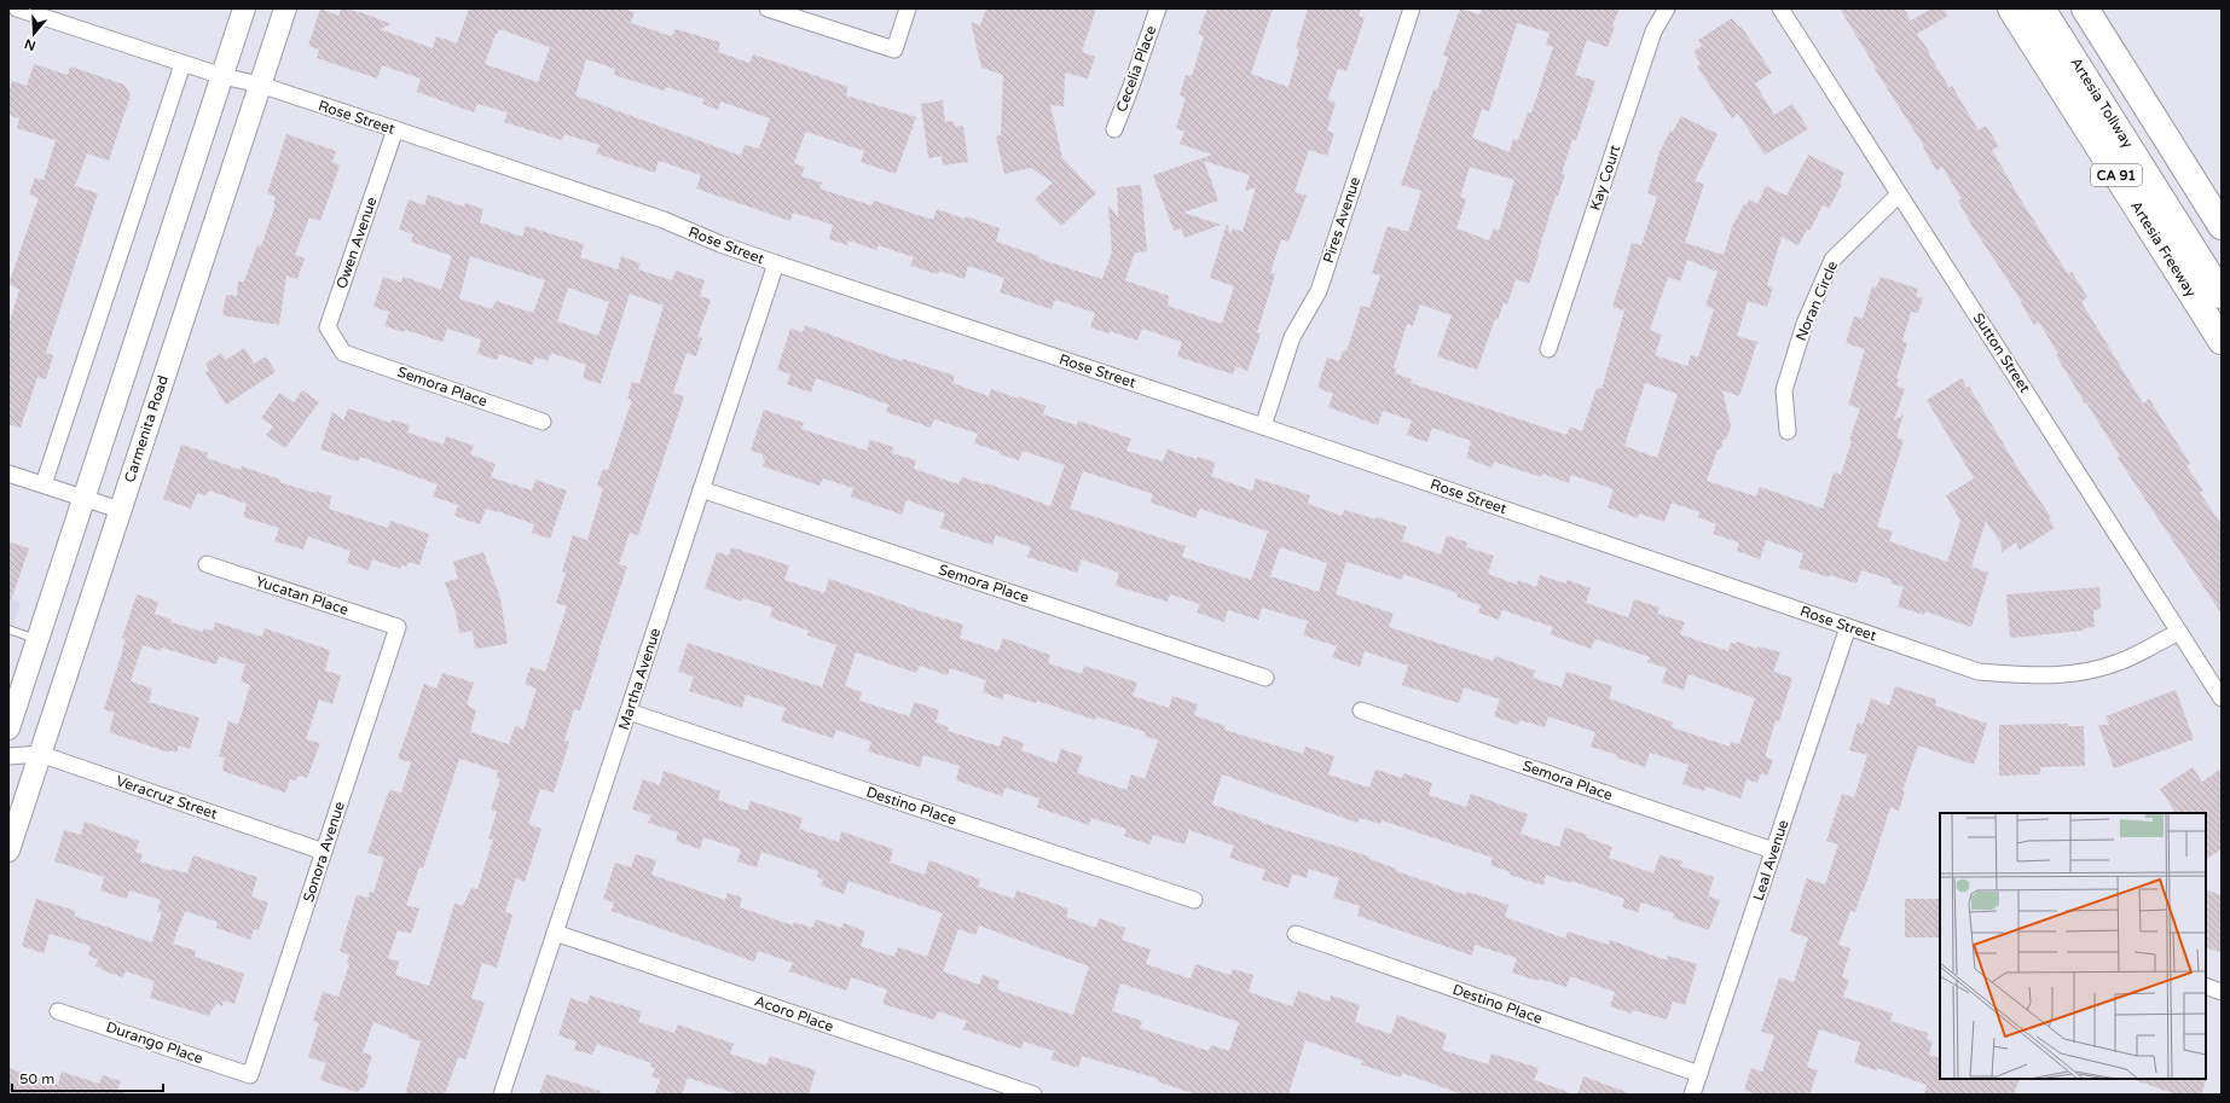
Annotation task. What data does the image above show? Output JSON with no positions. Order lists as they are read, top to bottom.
{
  "streets": {
    "highway": ["Artesia Tollway", "CA 91", "Artesia Freeway"],
    "main road": ["Carmenita Road"],
    "street": [
      "Cecelia Place",
      "Rose Street",
      "Kay Court",
      "Pires Avenue",
      "Owen Avenue",
      "Noran Circle",
      "Sutton Street",
      "Semora Place",
      "Yucatan Place",
      "Martha Avenue",
      "Veracruz Street",
      "Destino Place",
      "Sonora Avenue",
      "Leal Avenue",
      "Acoro Place",
      "Durango Place"
    ]
  },
  "crossings": [
    ["Rose Street", "Pires Avenue"],
    ["Rose Street", "Owen Avenue"],
    ["Rose Street", "Sutton Street"],
    ["Rose Street", "Carmenita Road"],
    ["Rose Street", "Martha Avenue"],
    ["Rose Street", "Leal Avenue"],
    ["Owen Avenue", "Semora Place"],
    ["Noran Circle", "Sutton Street"],
    ["Semora Place", "Martha Avenue"],
    ["Semora Place", "Leal Avenue"],
    ["Carmenita Road", "Veracruz Street"],
    ["Yucatan Place", "Sonora Avenue"],
    ["Martha Avenue", "Destino Place"],
    ["Martha Avenue", "Acoro Place"],
    ["Veracruz Street", "Sonora Avenue"],
    ["Destino Place", "Leal Avenue"],
    ["Sonora Avenue", "Durango Place"]
  ],
  "scale_bar": "50 m",
  "north": "bottom"
}
